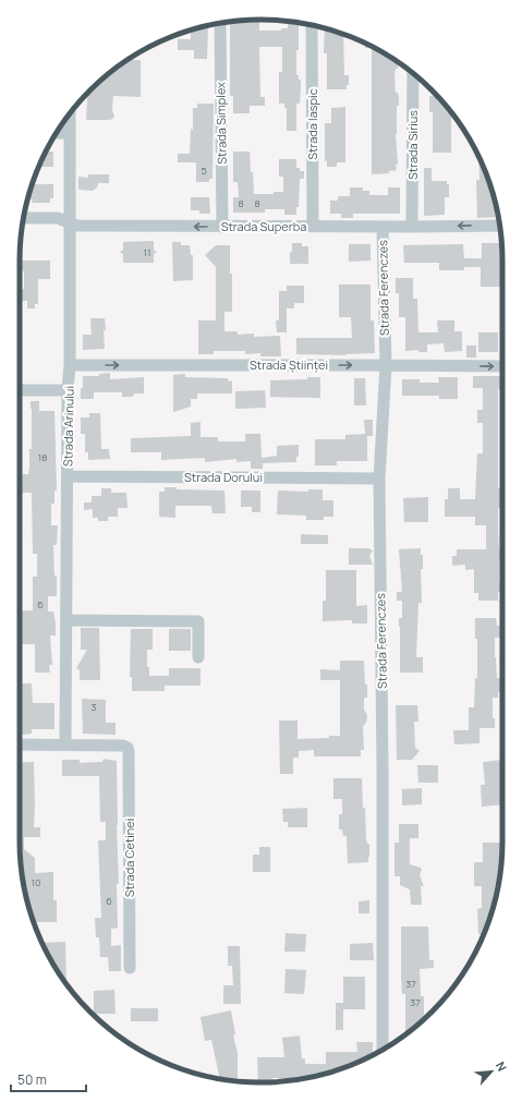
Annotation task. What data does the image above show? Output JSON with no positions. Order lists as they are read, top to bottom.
{
  "streets": {
    "street": [
      "Strada Simplex",
      "Strada Iaspic",
      "Strada Sirius",
      "Strada Superba",
      "Strada Ferenczes",
      "Strada Științei",
      "Strada Arinului",
      "Strada Dorului",
      "Strada Cetinei"
    ]
  },
  "crossings": [
    ["Strada Simplex", "Strada Superba"],
    ["Strada Iaspic", "Strada Superba"],
    ["Strada Sirius", "Strada Superba"],
    ["Strada Superba", "Strada Ferenczes"],
    ["Strada Superba", "Strada Arinului"],
    ["Strada Ferenczes", "Strada Științei"],
    ["Strada Ferenczes", "Strada Dorului"],
    ["Strada Științei", "Strada Arinului"],
    ["Strada Arinului", "Strada Dorului"],
    ["Strada Arinului", "Strada Cetinei"]
  ],
  "one_way": ["Strada Superba", "Strada Științei"],
  "house_numbers": [
    "5",
    "8",
    "8",
    "11",
    "18",
    "6",
    "3",
    "10",
    "6",
    "37",
    "37"
  ],
  "scale_bar": "50 m",
  "north": "top right"
}
